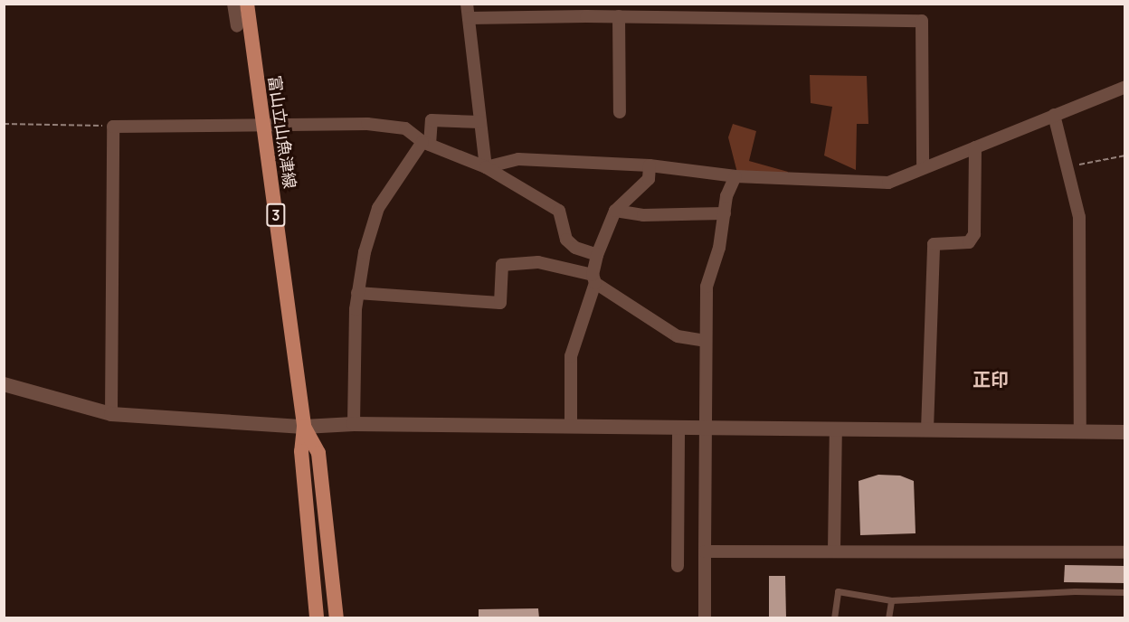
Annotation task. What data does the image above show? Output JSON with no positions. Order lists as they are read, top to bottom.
{
  "streets": {
    "main road": ["富山立山魚津線", "3"]
  },
  "districts": ["正印"]
}
